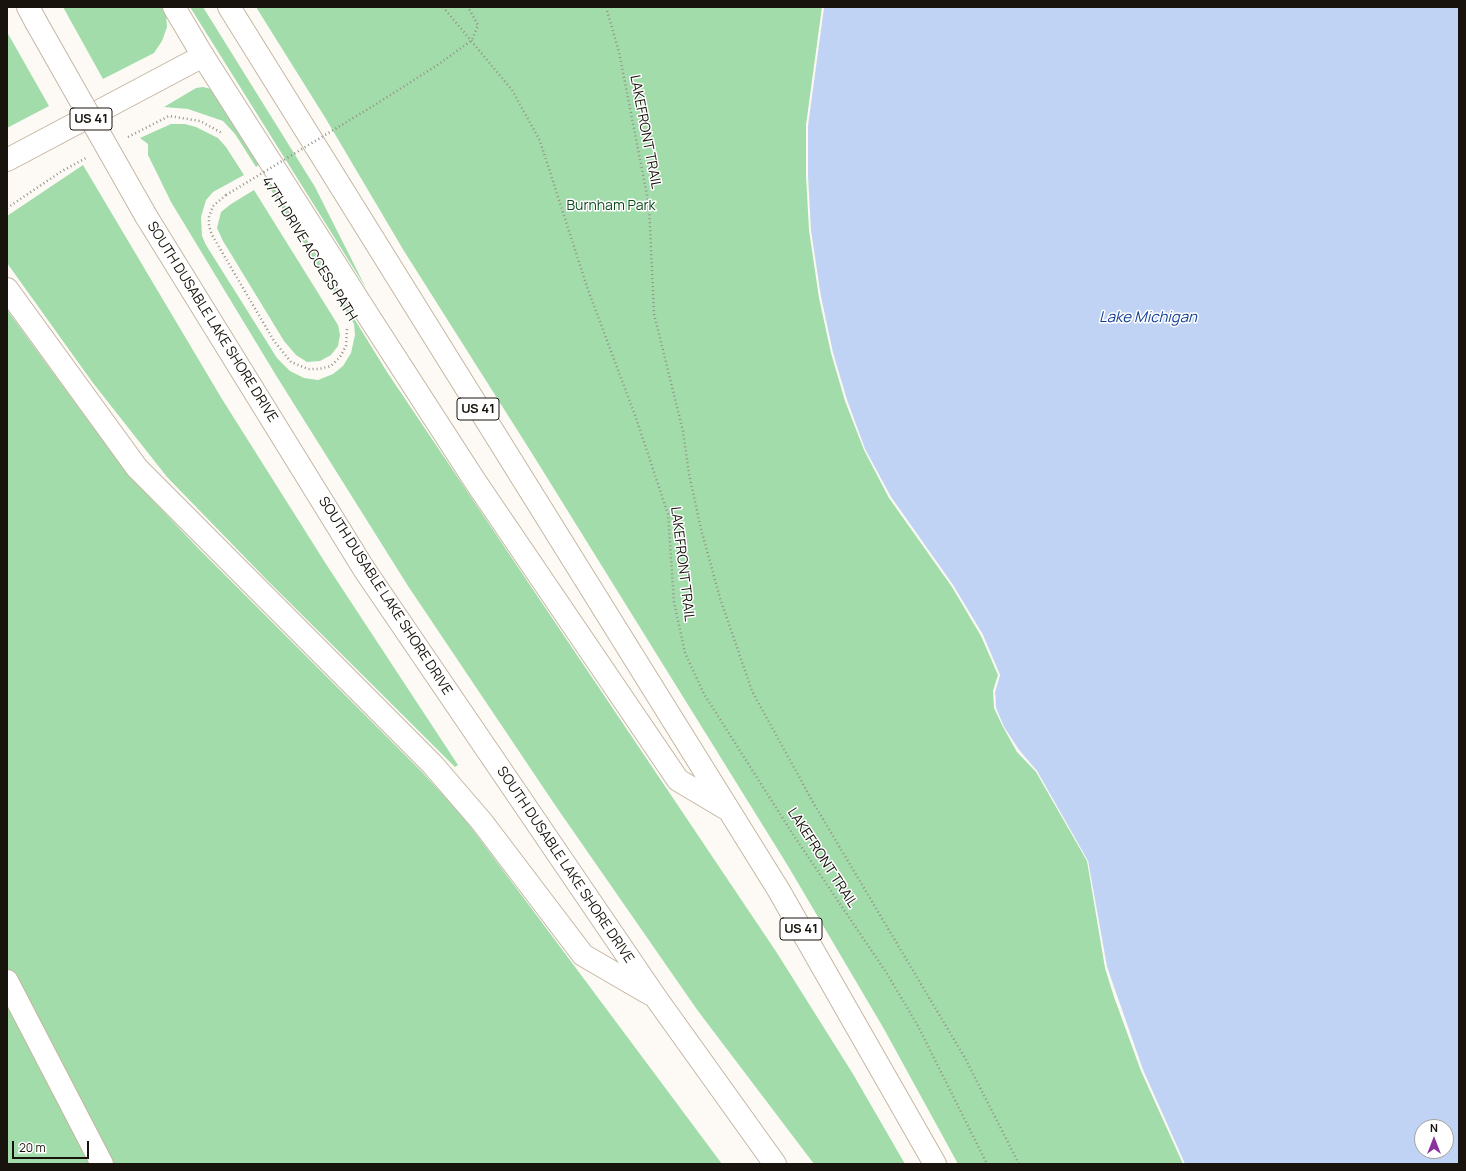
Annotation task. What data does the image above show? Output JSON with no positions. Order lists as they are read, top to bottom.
{
  "streets": {
    "main road": ["US 41", "SOUTH DUSABLE LAKE SHORE DRIVE"],
    "path": ["LAKEFRONT TRAIL", "47TH DRIVE ACCESS PATH"]
  },
  "crossings": [
    ["LAKEFRONT TRAIL", "47TH DRIVE ACCESS PATH"]
  ],
  "water": ["Lake Michigan"],
  "parks": ["Burnham Park"],
  "scale_bar": "20 m",
  "north": "top"
}
